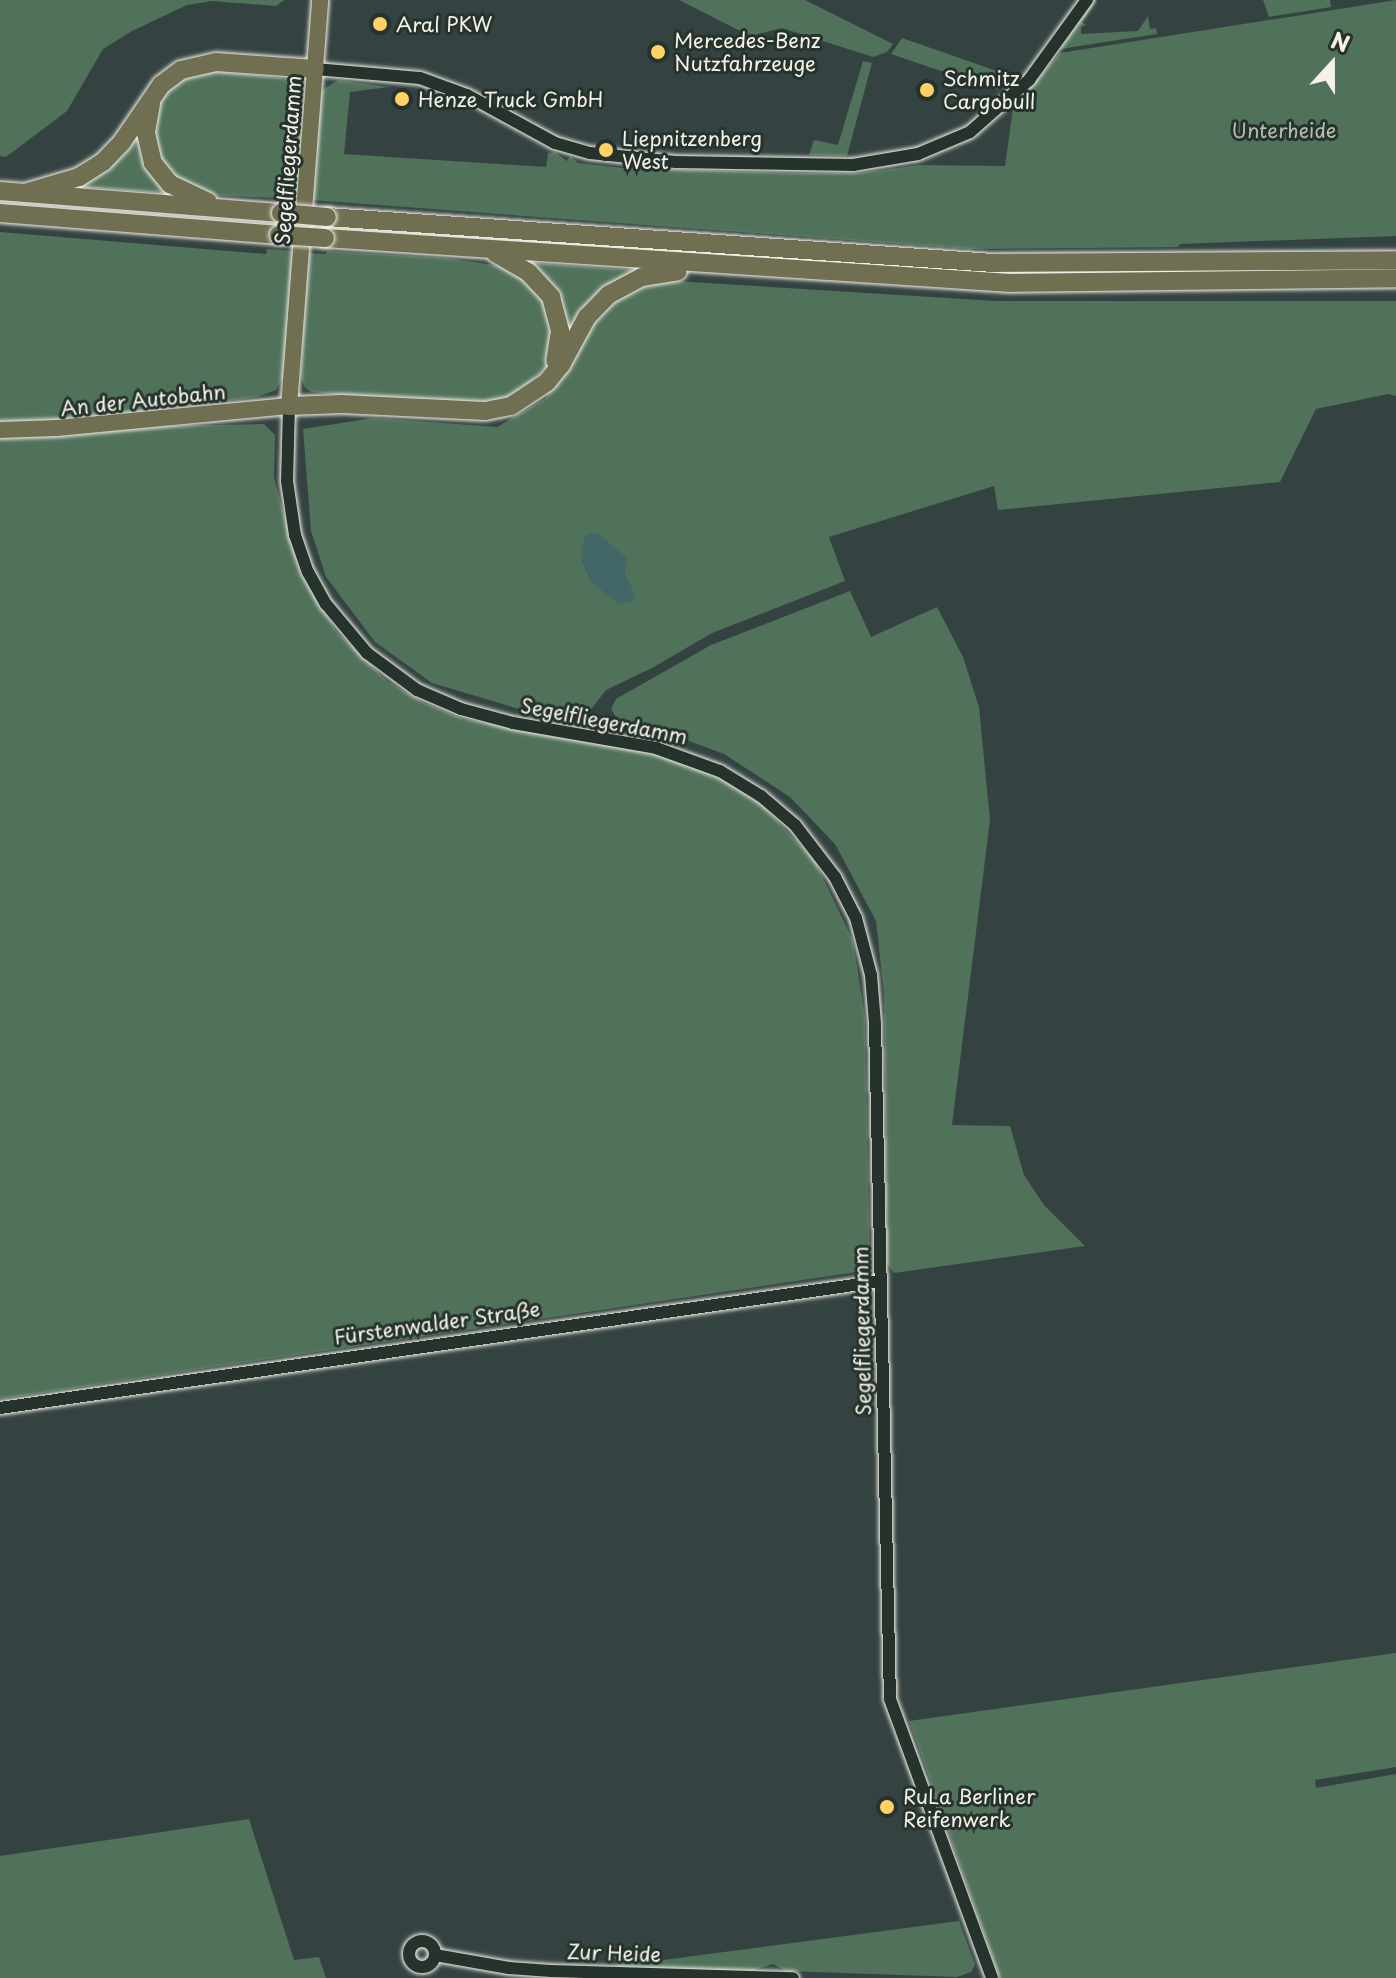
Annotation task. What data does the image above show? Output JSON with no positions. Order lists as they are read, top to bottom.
{
  "streets": {
    "main road": ["Segelfliegerdamm", "An der Autobahn"],
    "street": ["Fürstenwalder Straße", "Zur Heide"]
  },
  "crossings": [
    ["Segelfliegerdamm", "An der Autobahn"],
    ["Segelfliegerdamm", "Fürstenwalder Straße"]
  ],
  "parks": ["Unterheide"],
  "places": [
    "Aral PKW",
    "Mercedes-Benz Nutzfahrzeuge",
    "Schmitz Cargobull",
    "Henze Truck GmbH",
    "Liepnitzenberg West",
    "RuLa Berliner Reifenwerk"
  ],
  "north": "top"
}
